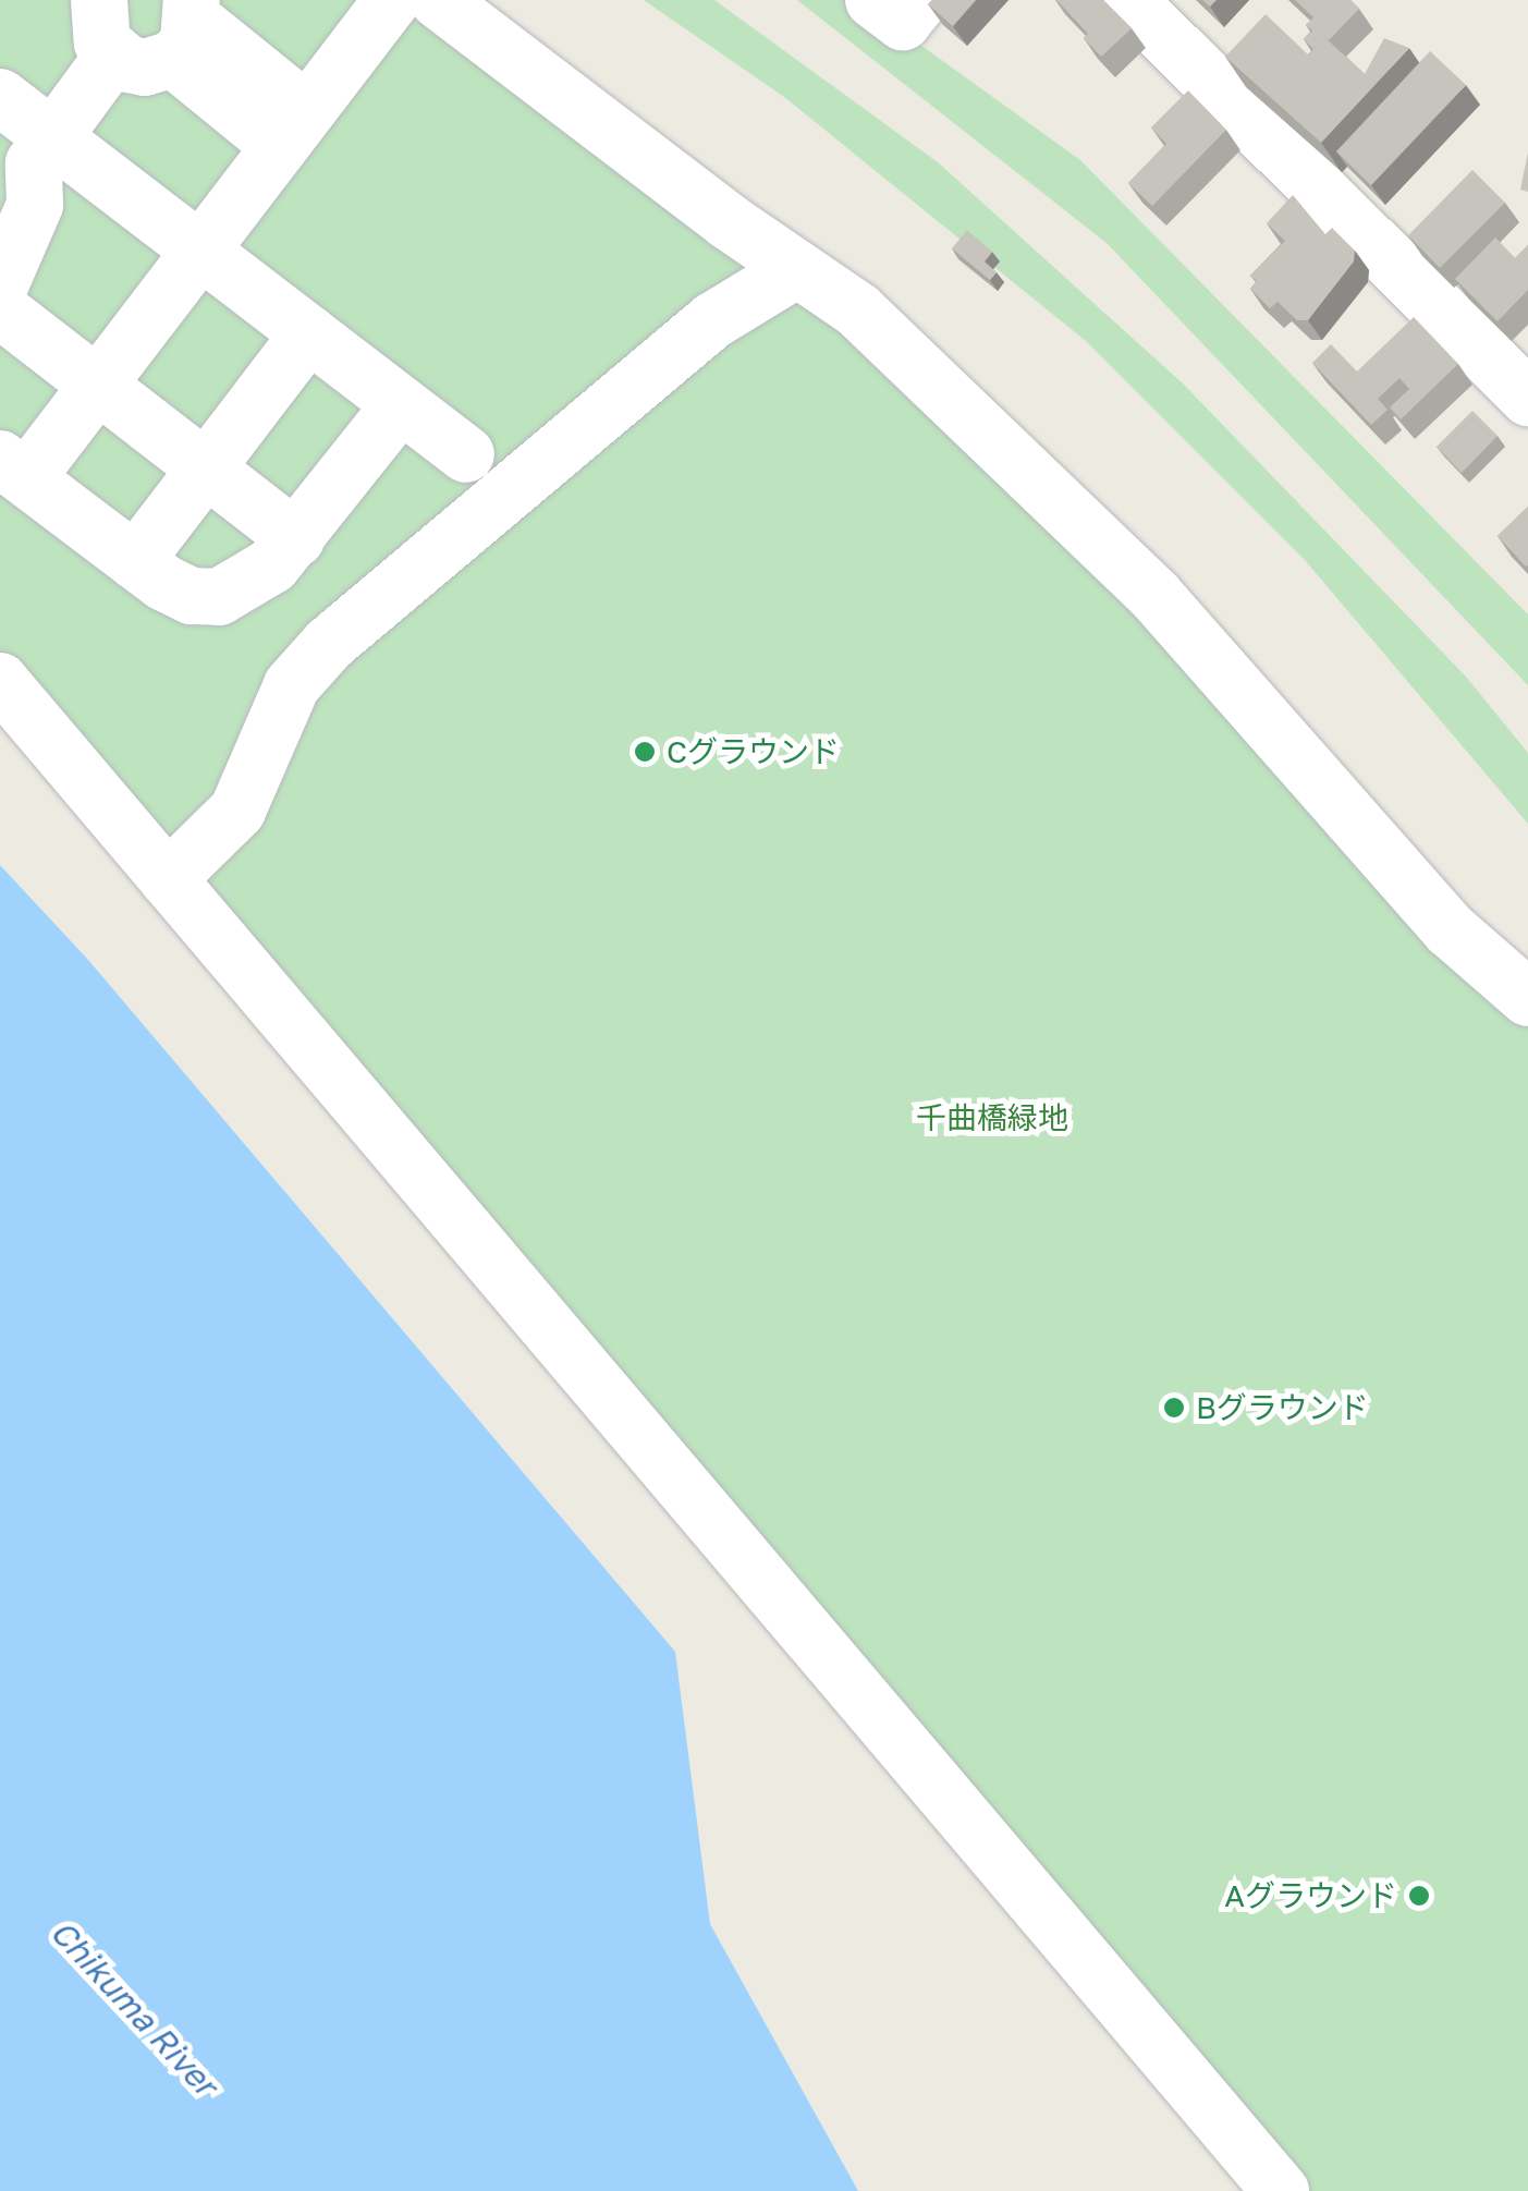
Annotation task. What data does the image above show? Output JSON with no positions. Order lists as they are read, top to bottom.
{
  "water": ["Chikuma River"],
  "parks": ["千曲橋緑地"],
  "places": ["Cグラウンド", "Bグラウンド", "Aグラウンド"]
}
